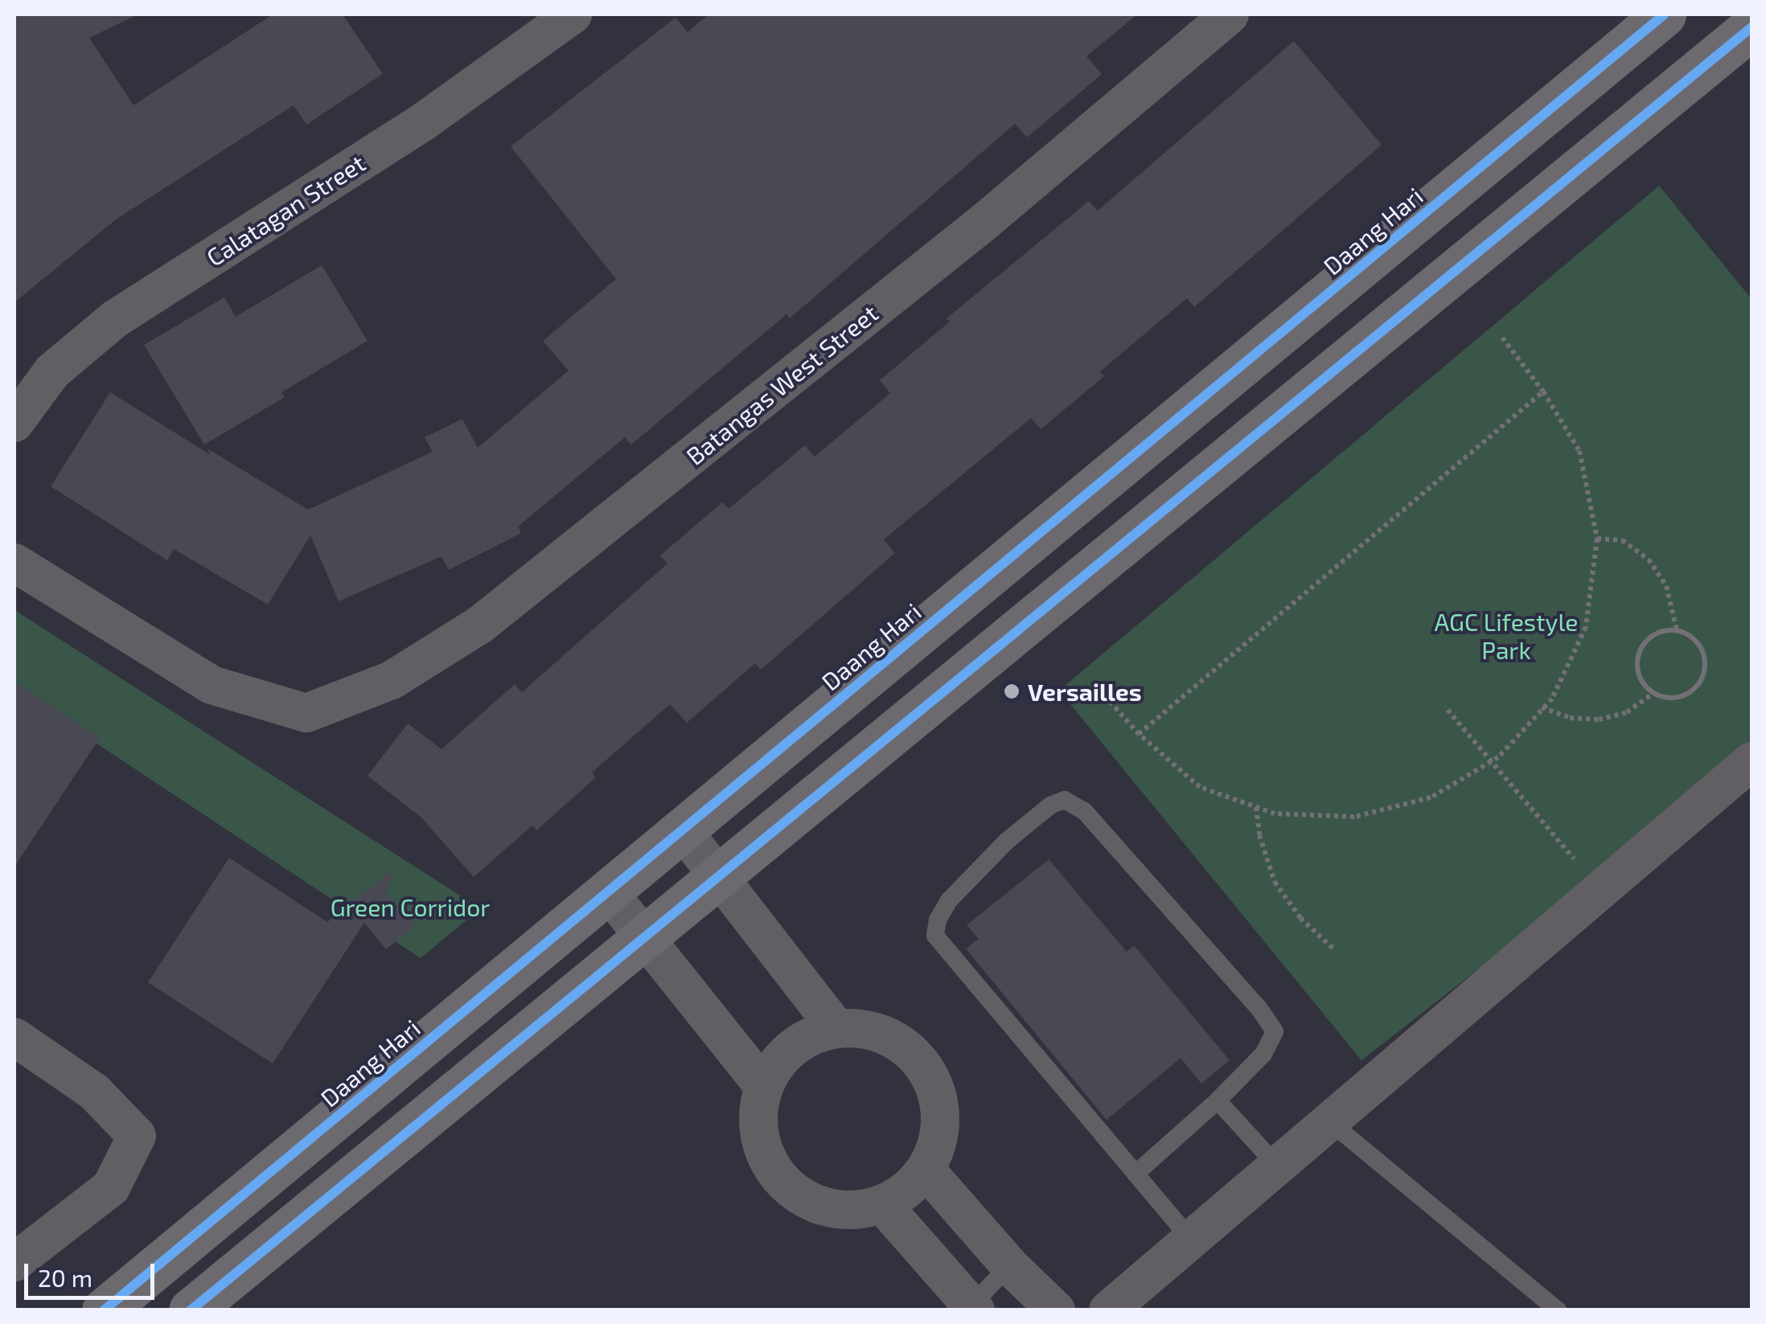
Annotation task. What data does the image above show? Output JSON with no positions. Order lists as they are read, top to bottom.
{
  "streets": {
    "main road": ["Daang Hari"],
    "street": ["Calatagan Street", "Batangas West Street"]
  },
  "parks": ["AGC Lifestyle Park", "Green Corridor"],
  "places": ["Versailles"],
  "scale_bar": "20 m"
}
